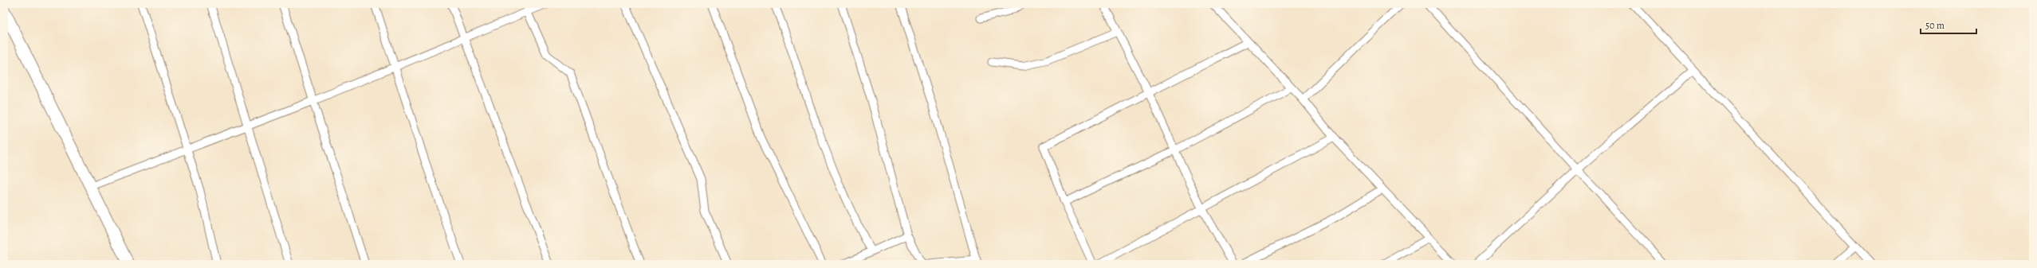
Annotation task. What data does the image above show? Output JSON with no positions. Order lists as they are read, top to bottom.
{
  "scale_bar": "50 m"
}
